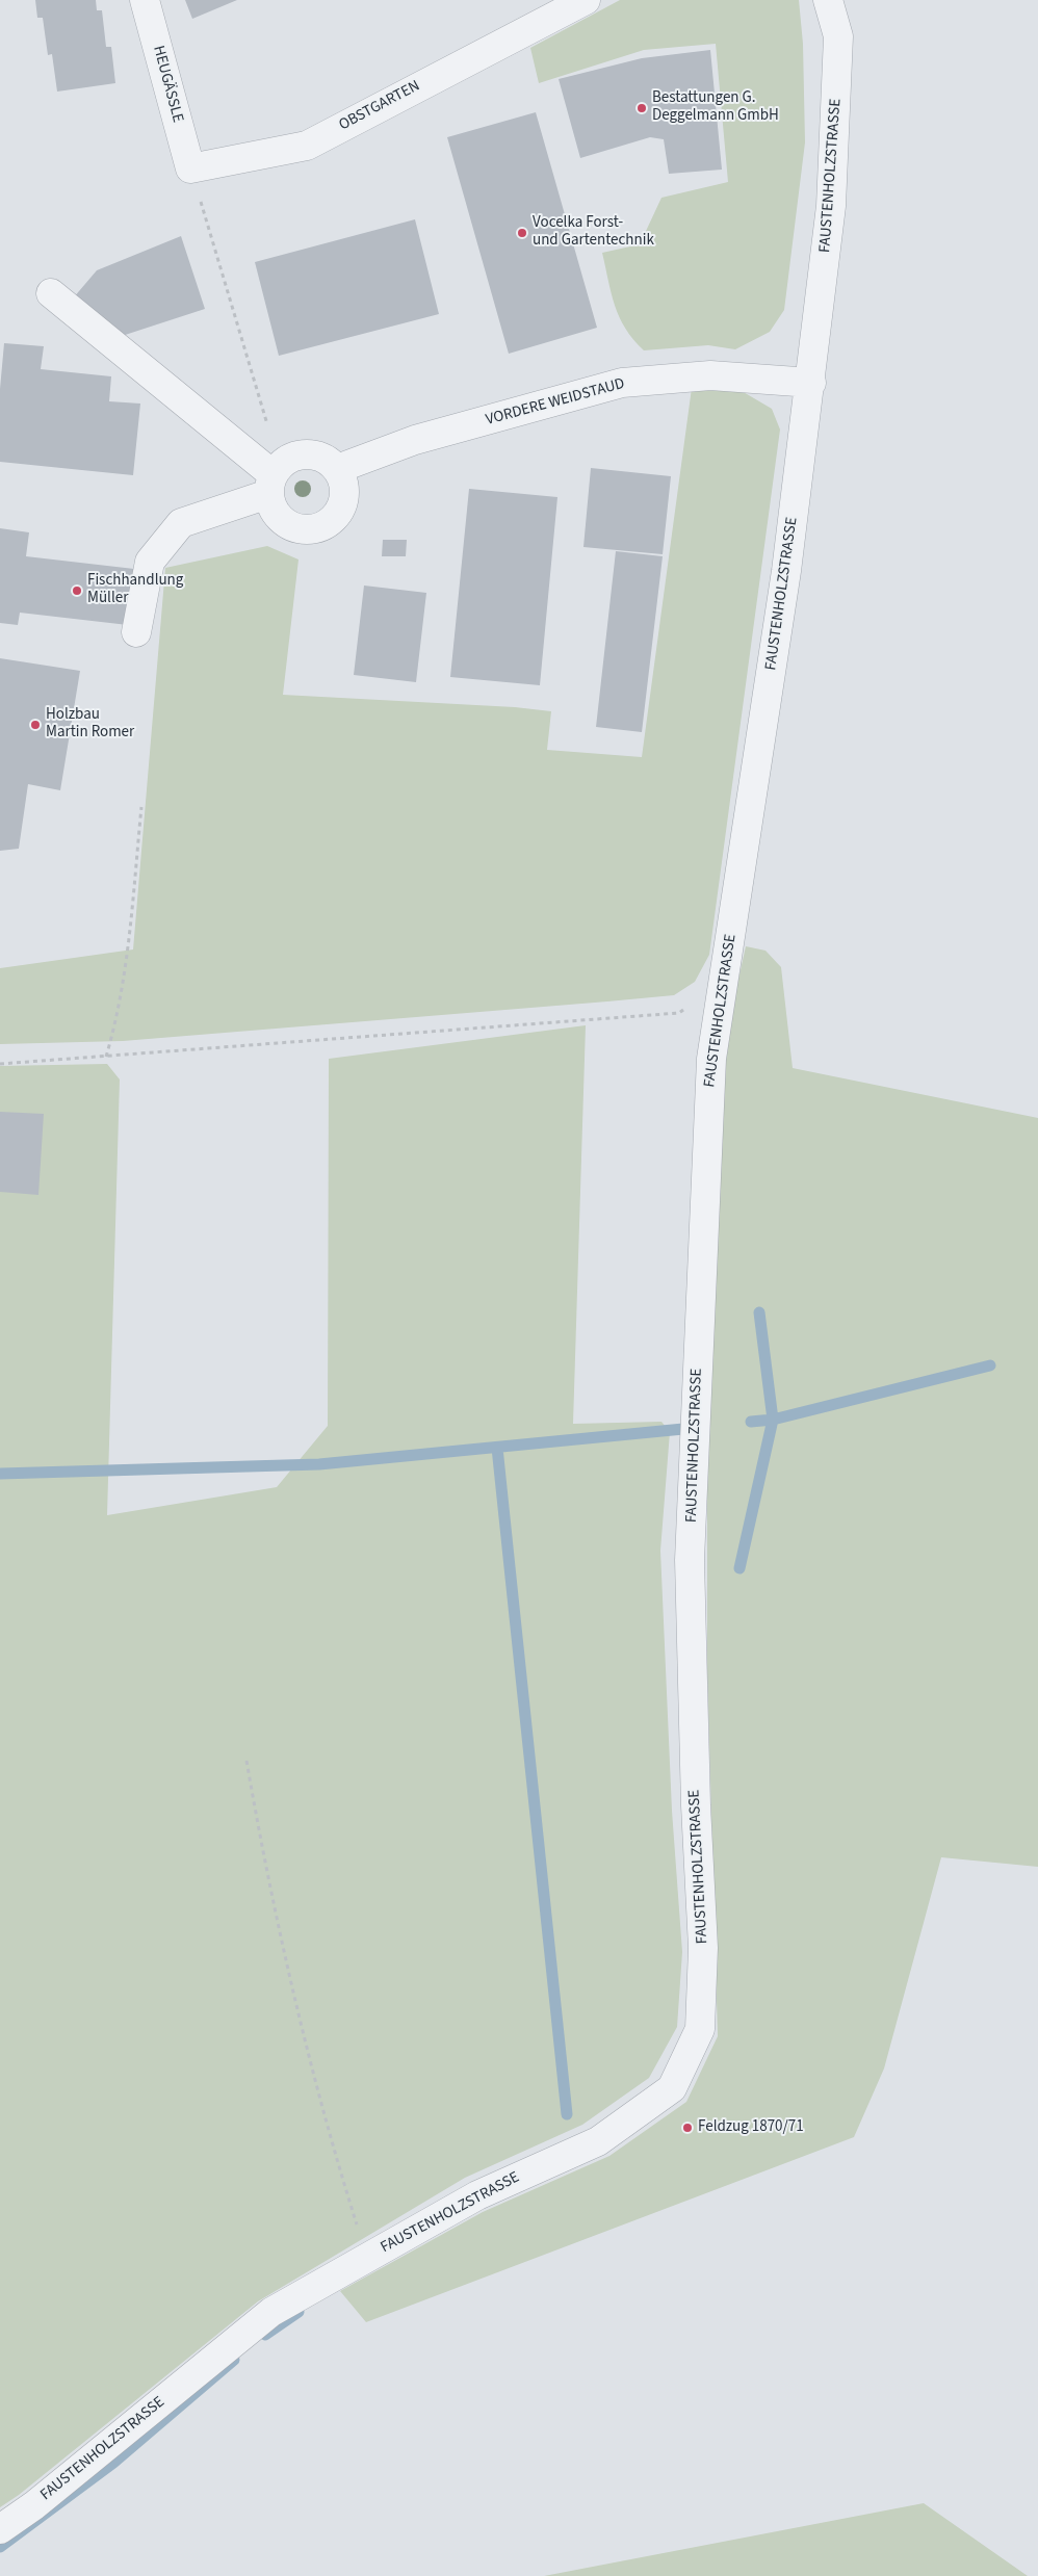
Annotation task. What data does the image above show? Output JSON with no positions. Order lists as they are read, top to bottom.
{
  "streets": {
    "street": [
      "HEUGÄSSLE",
      "OBSTGARTEN",
      "FAUSTENHOLZSTRASSE",
      "VORDERE WEIDSTAUD"
    ]
  },
  "crossings": [
    ["HEUGÄSSLE", "OBSTGARTEN"],
    ["FAUSTENHOLZSTRASSE", "VORDERE WEIDSTAUD"]
  ],
  "places": [
    "Bestattungen G. Deggelmann GmbH",
    "Vocelka Forst- und Gartentechnik",
    "Fischhandlung Müller",
    "Holzbau Martin Romer",
    "Feldzug 1870/71"
  ]
}
